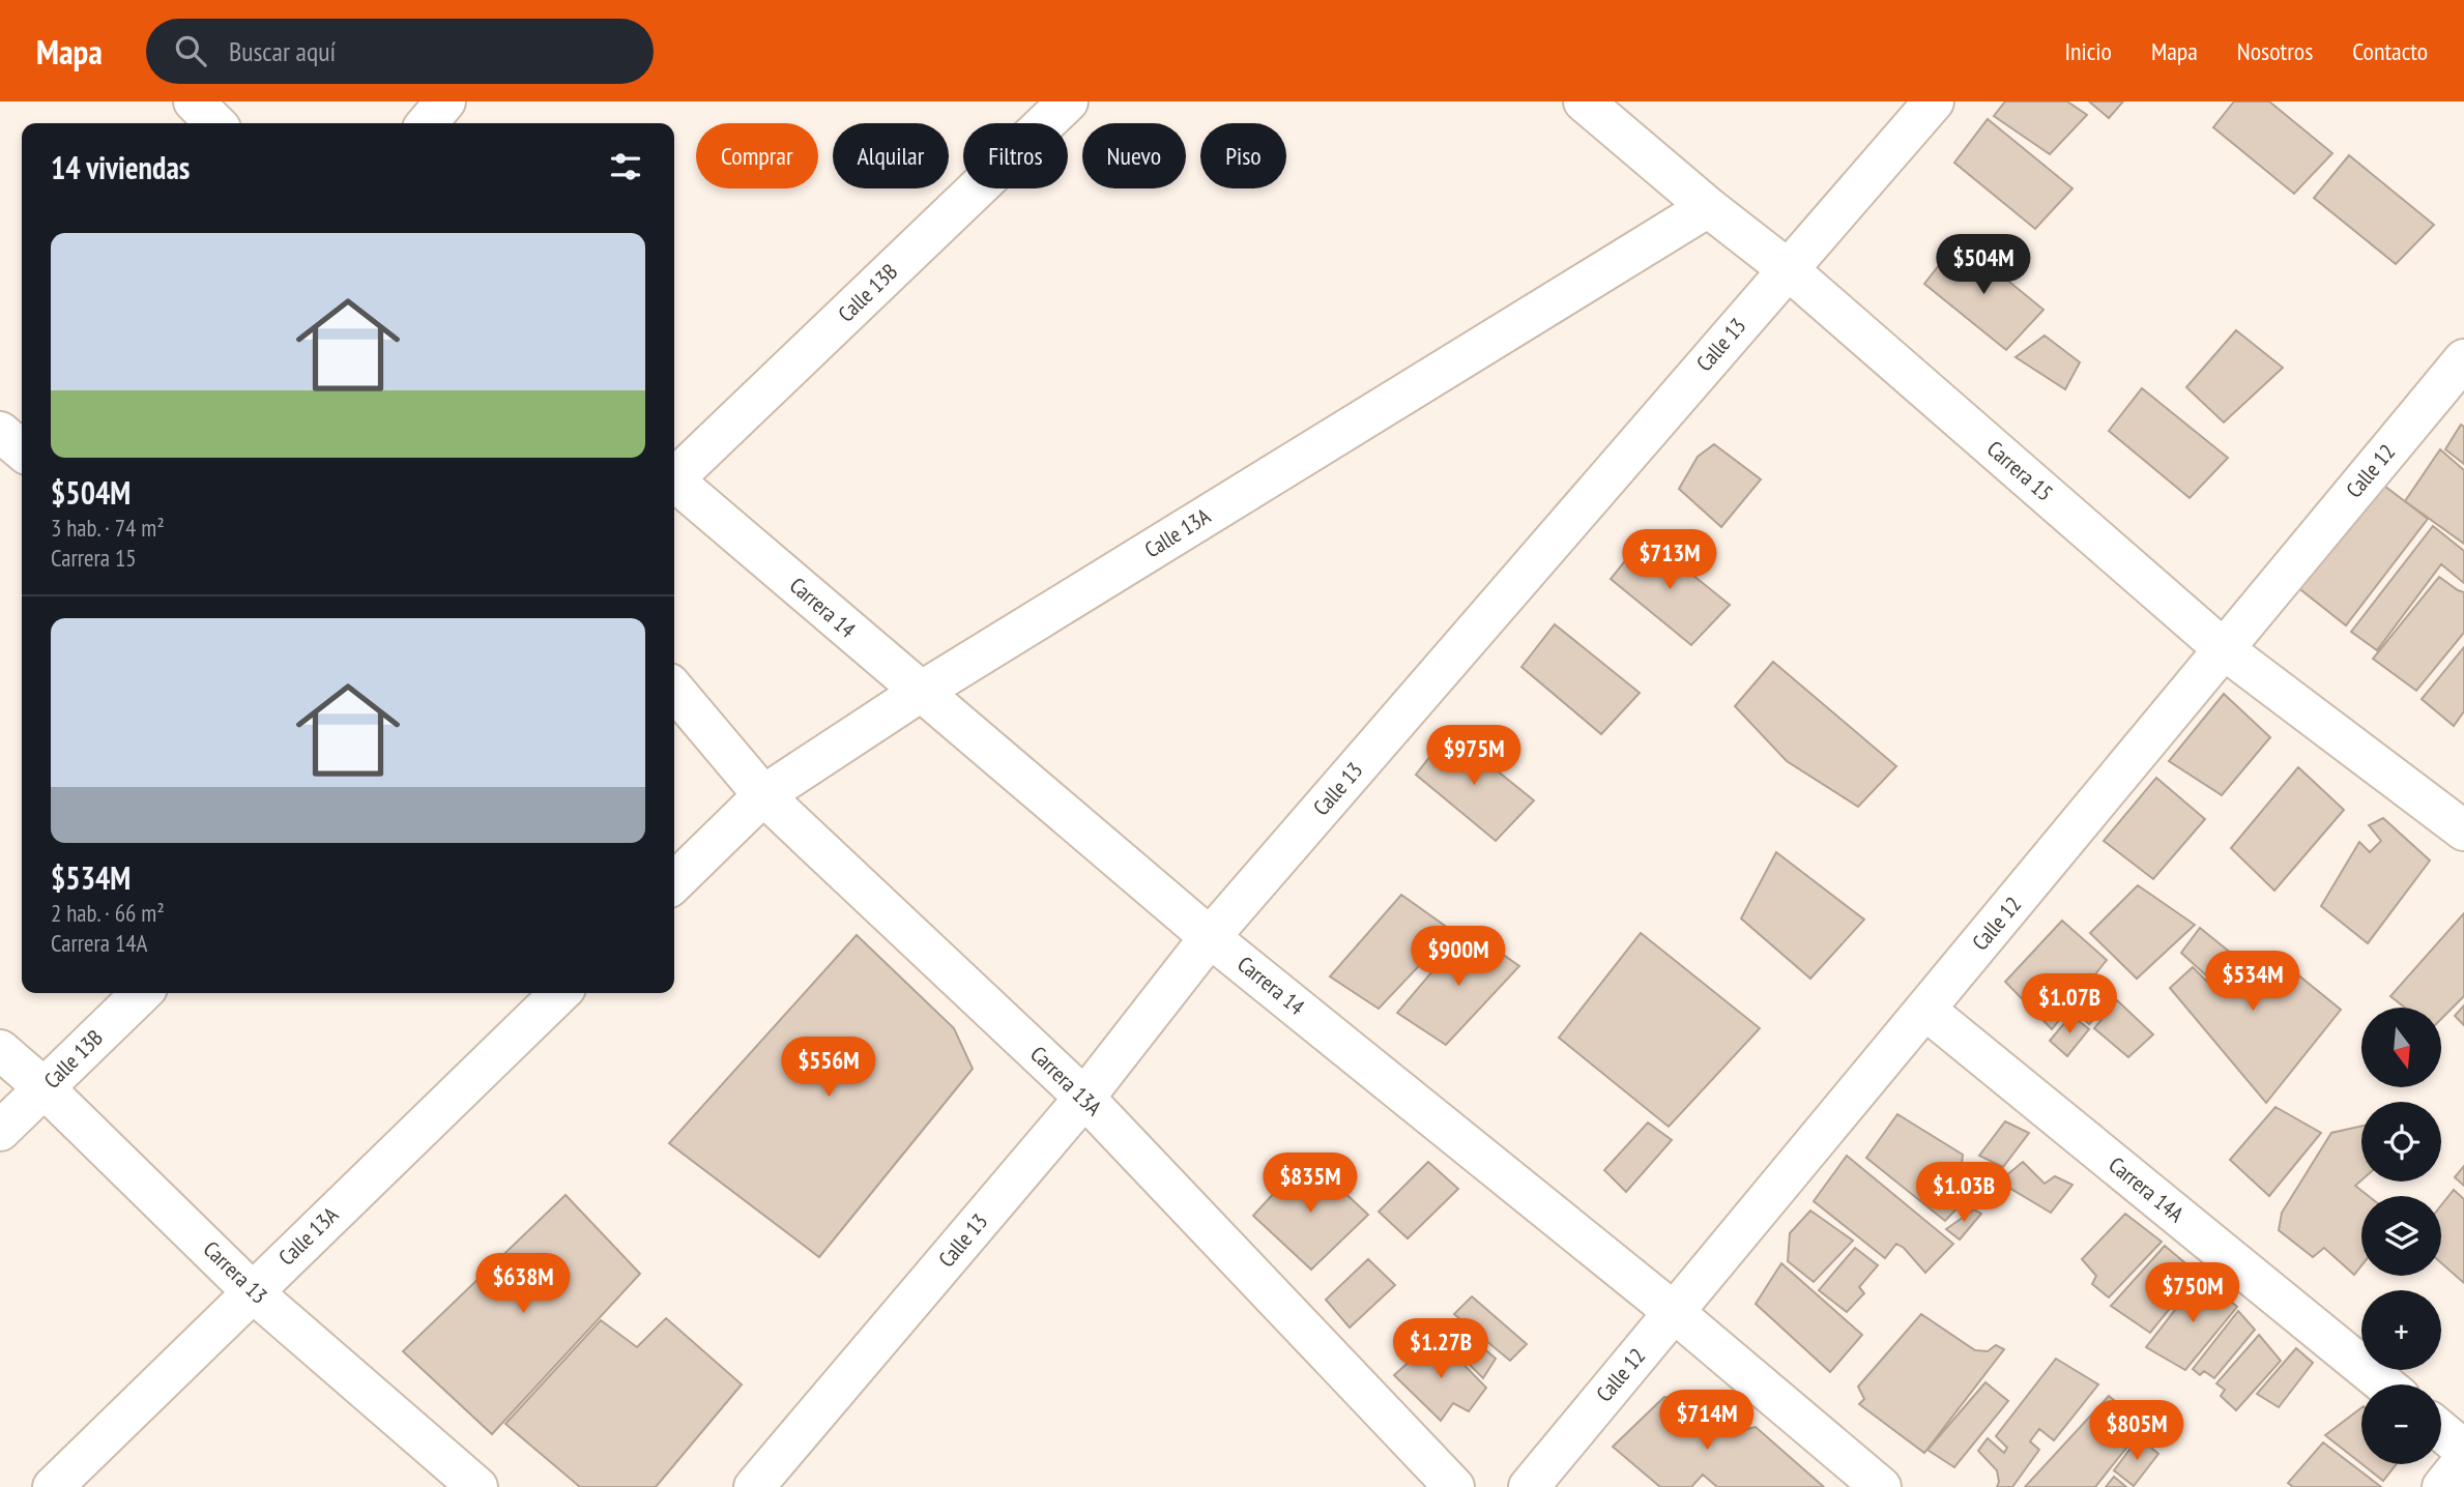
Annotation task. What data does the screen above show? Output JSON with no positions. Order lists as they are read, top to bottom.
{
  "streets": {
    "street": [
      "Calle 13B",
      "Calle 13",
      "Carrera 15",
      "Calle 12",
      "Calle 13A",
      "Carrera 14",
      "Carrera 13A",
      "Carrera 14A",
      "Carrera 13"
    ]
  },
  "crossings": [
    ["Calle 13B", "Carrera 13"],
    ["Calle 13", "Carrera 15"],
    ["Calle 13", "Carrera 14"],
    ["Calle 13", "Carrera 13A"],
    ["Carrera 15", "Calle 12"],
    ["Carrera 15", "Calle 13A"],
    ["Calle 12", "Carrera 14"],
    ["Calle 12", "Carrera 14A"],
    ["Calle 13A", "Carrera 14"],
    ["Calle 13A", "Carrera 13A"],
    ["Calle 13A", "Carrera 13"]
  ],
  "north": "bottom",
  "page": {
    "header": "Mapa",
    "search": "Buscar aquí",
    "nav": [
      "Inicio",
      "Mapa",
      "Nosotros",
      "Contacto"
    ],
    "chip": [
      "Comprar",
      "Alquilar",
      "Filtros",
      "Nuevo",
      "Piso"
    ],
    "heading": "14 viviendas",
    "list": [
      {
        "name": "$504M",
        "note": "3 hab. · 74 m² · Carrera 15"
      },
      {
        "name": "$534M",
        "note": "2 hab. · 66 m² · Carrera 14A"
      }
    ],
    "price": [
      "$504M",
      "$713M",
      "$975M",
      "$900M",
      "$534M",
      "$1.07B",
      "$556M",
      "$835M",
      "$1.03B",
      "$638M",
      "$750M",
      "$1.27B",
      "$714M",
      "$805M"
    ],
    "map_buttons": ["+", "−"]
  }
}
